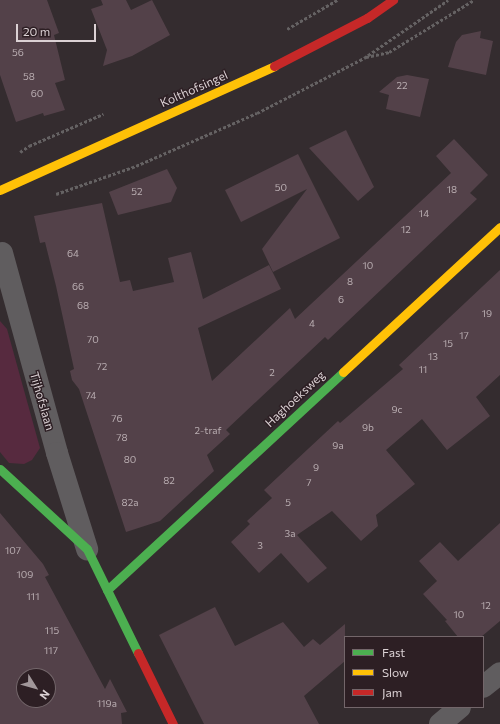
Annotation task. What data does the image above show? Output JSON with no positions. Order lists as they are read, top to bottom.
{
  "streets": {
    "street": ["Kolthofsingel", "Haghoeksweg", "Tijhofslaan"]
  },
  "crossings": [
    ["Haghoeksweg", "Tijhofslaan"]
  ],
  "house_numbers": [
    "56",
    "58",
    "22",
    "60",
    "50",
    "18",
    "52",
    "14",
    "12",
    "64",
    "10",
    "8",
    "66",
    "6",
    "68",
    "19",
    "4",
    "17",
    "70",
    "15",
    "13",
    "72",
    "11",
    "2",
    "74",
    "9c",
    "76",
    "9b",
    "2-traf",
    "78",
    "9a",
    "80",
    "9",
    "82",
    "7",
    "82a",
    "5",
    "3a",
    "3",
    "107",
    "109",
    "111",
    "12",
    "10",
    "115",
    "117",
    "119a"
  ],
  "legend": ["Fast", "Slow", "Jam"],
  "scale_bar": "20 m",
  "north": "bottom right"
}
